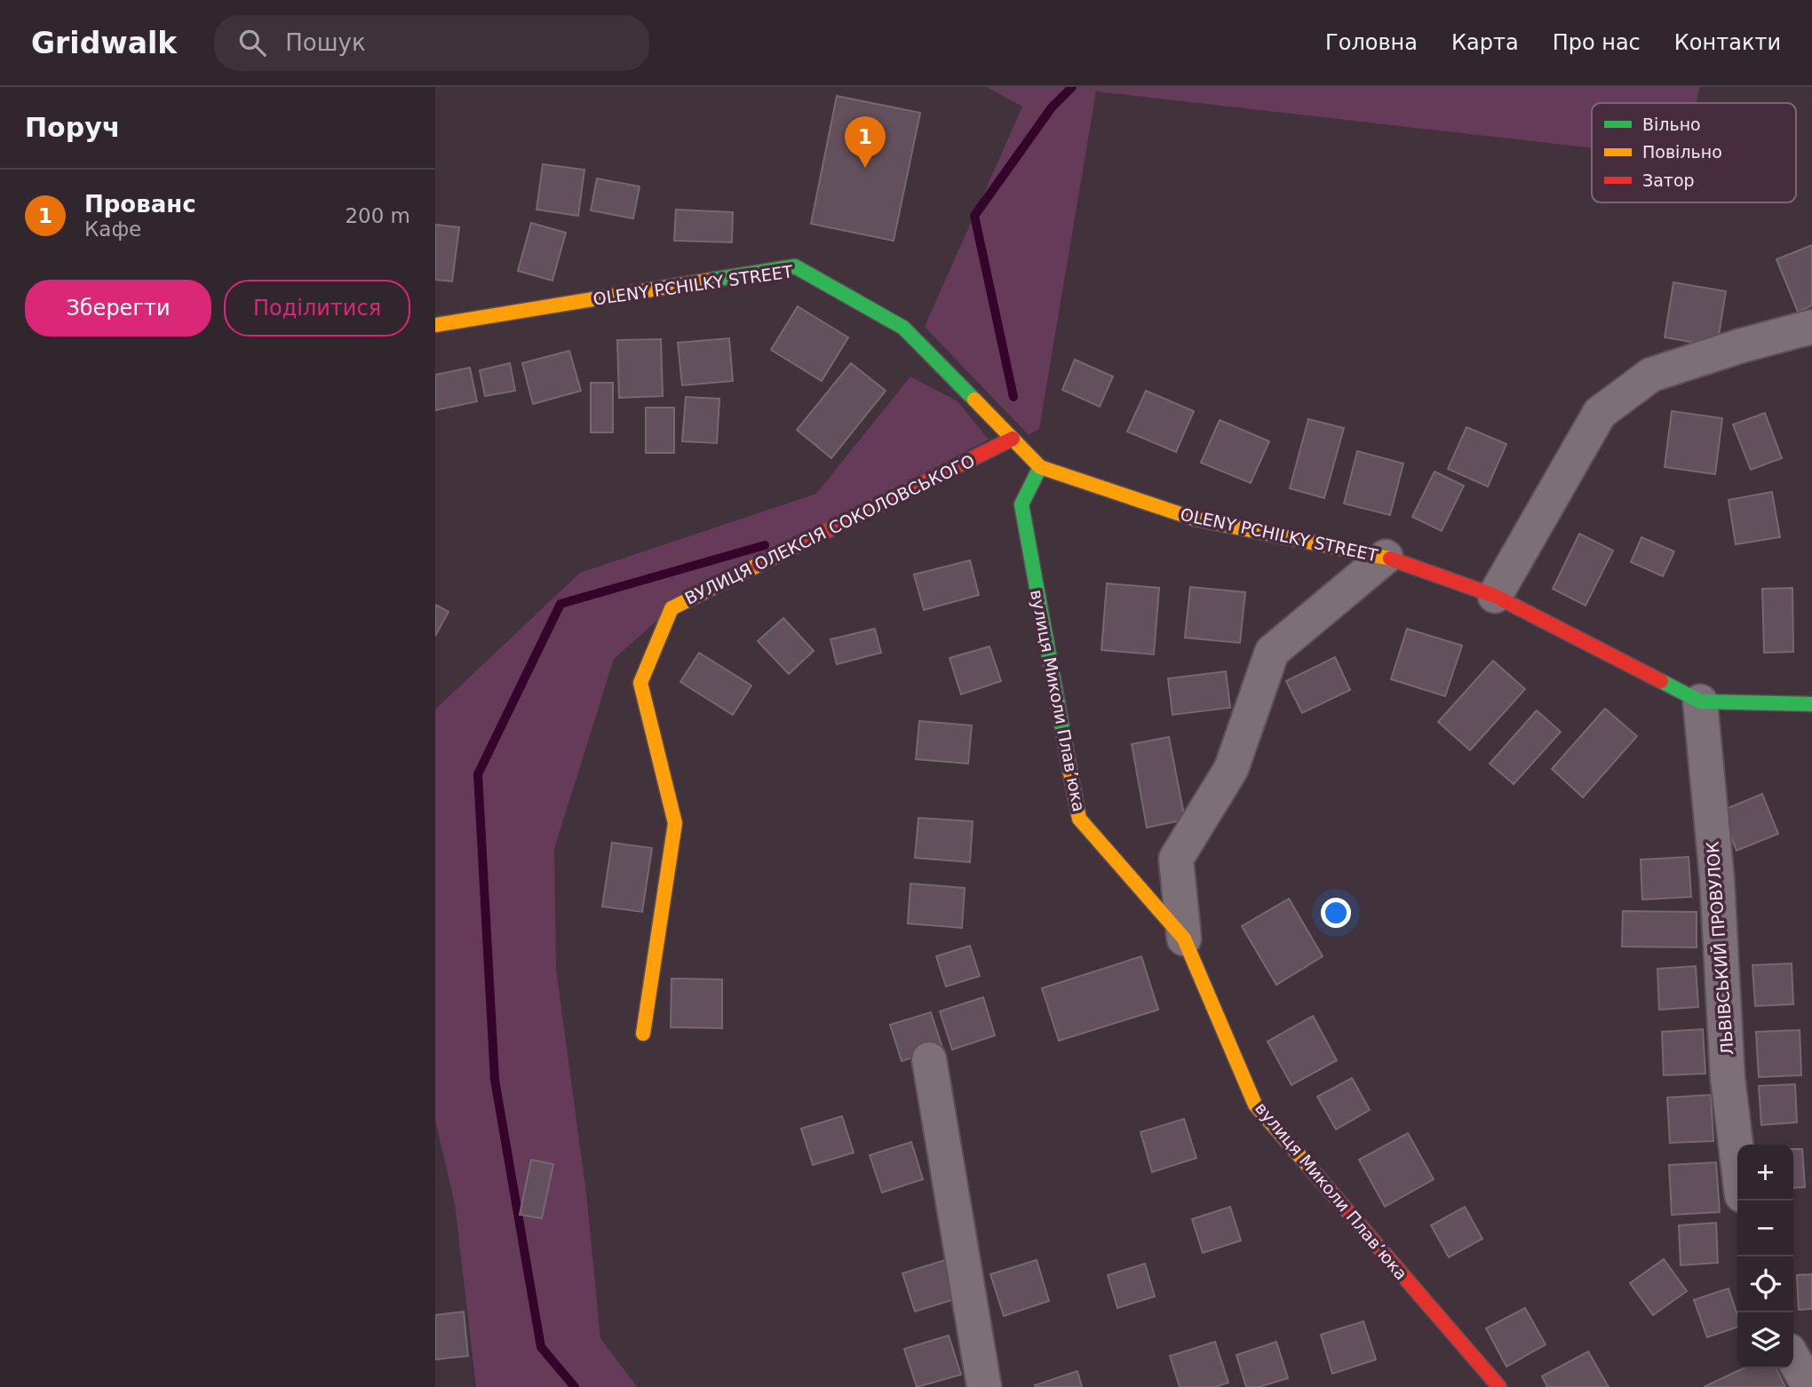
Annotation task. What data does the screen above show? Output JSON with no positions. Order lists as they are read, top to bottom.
{
  "streets": {
    "street": [
      "OLENY PCHILKY STREET",
      "ВУЛИЦЯ ОЛЕКСІЯ СОКОЛОВСЬКОГО",
      "вулиця Миколи Плавʼюка",
      "ЛЬВІВСЬКИЙ ПРОВУЛОК"
    ]
  },
  "crossings": [
    ["OLENY PCHILKY STREET", "ВУЛИЦЯ ОЛЕКСІЯ СОКОЛОВСЬКОГО"],
    ["OLENY PCHILKY STREET", "вулиця Миколи Плавʼюка"],
    ["OLENY PCHILKY STREET", "ЛЬВІВСЬКИЙ ПРОВУЛОК"]
  ],
  "legend": ["Вільно", "Повільно", "Затор"],
  "page": {
    "header": "Gridwalk",
    "search": "Пошук",
    "nav": [
      "Головна",
      "Карта",
      "Про нас",
      "Контакти"
    ],
    "heading": "Поруч",
    "pins": "1",
    "list": [
      {
        "mark": "1",
        "name": "Прованс",
        "note": "Кафе",
        "value": "200 m"
      }
    ],
    "buttons": ["Зберегти", "Поділитися"],
    "map_buttons": ["+", "−"]
  }
}
